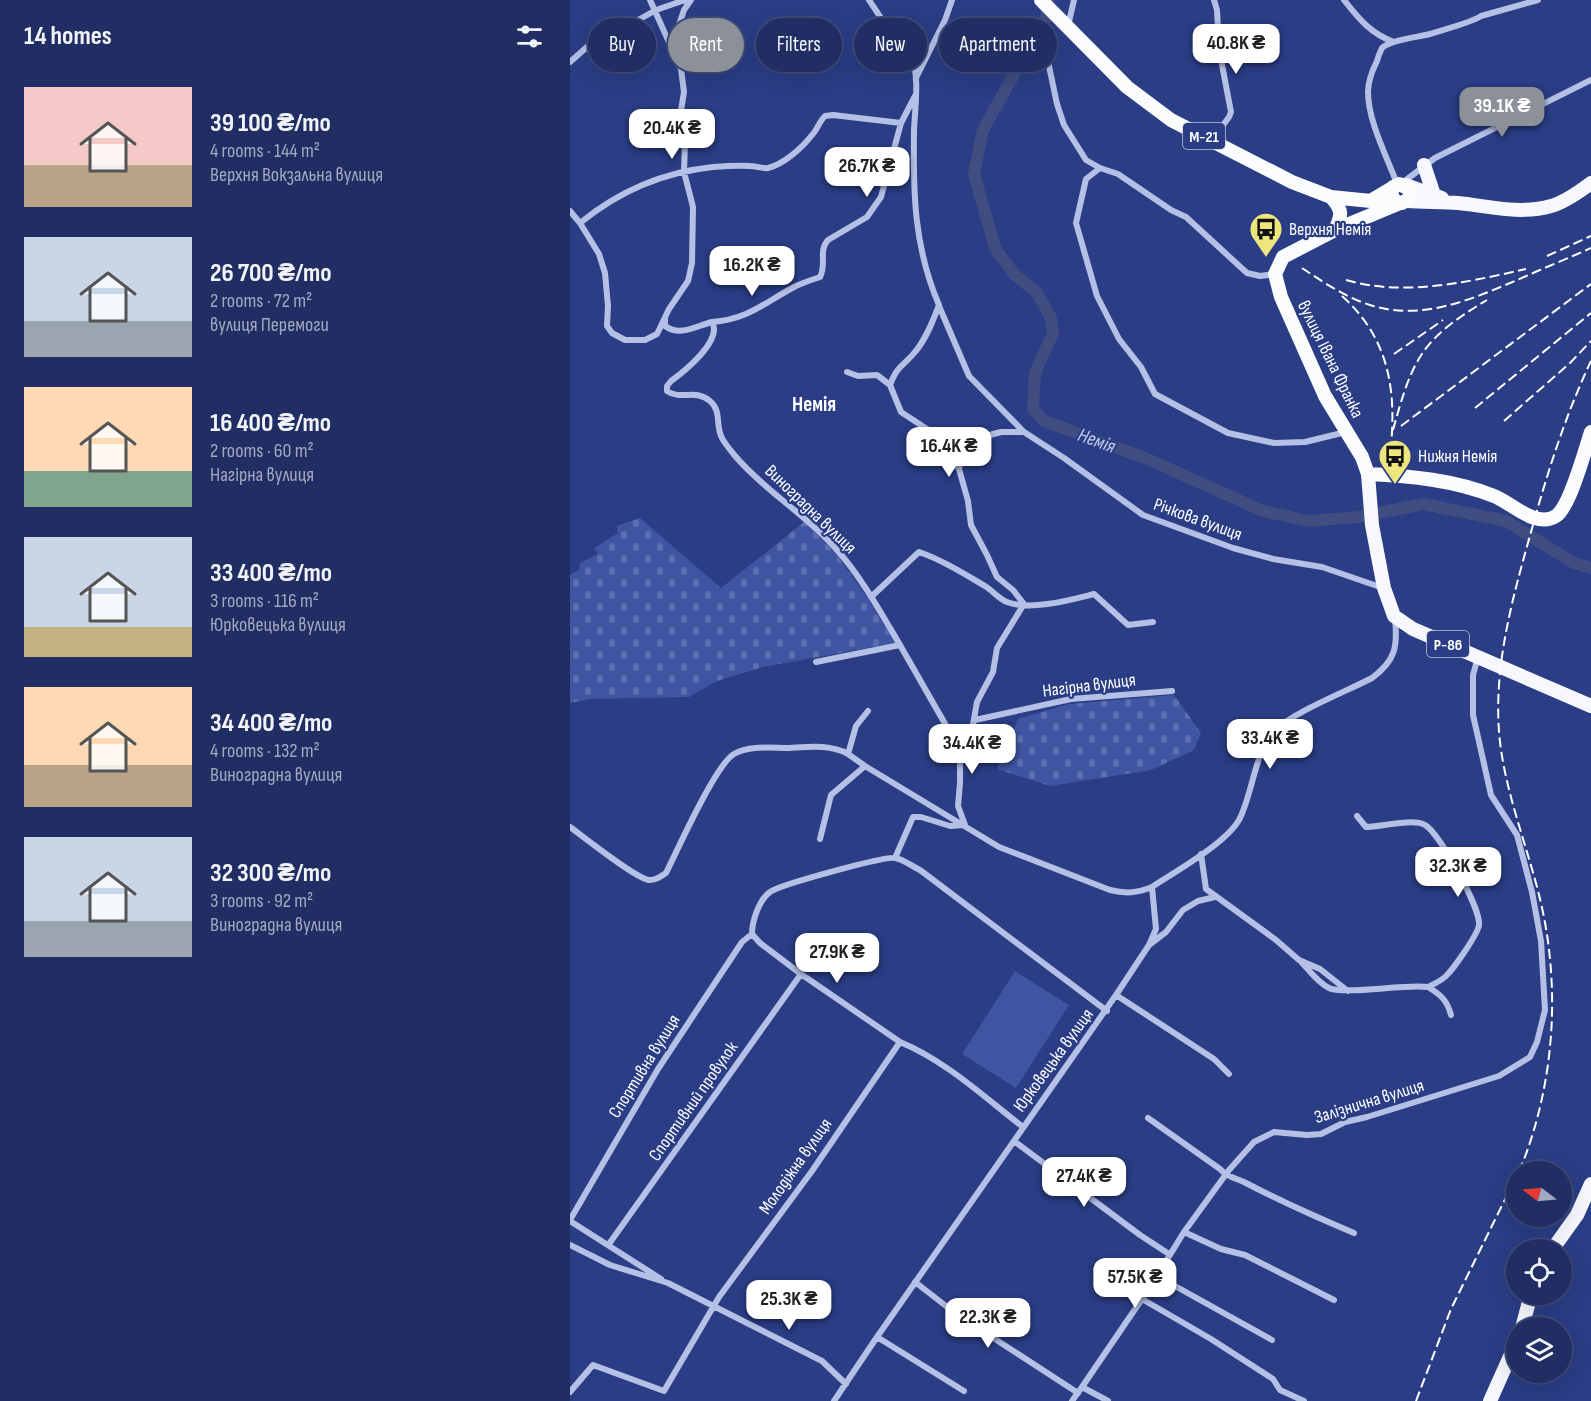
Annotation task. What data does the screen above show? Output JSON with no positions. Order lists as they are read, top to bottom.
{
  "streets": {
    "highway": ["М-21", "вулиця Івана Франка"],
    "main road": ["Р-86"],
    "street": [
      "Виноградна вулиця",
      "Річкова вулиця",
      "Нагірна вулиця",
      "Юрковецька вулиця",
      "Спортивна вулиця",
      "Спортивний провулок",
      "Залізнична вулиця",
      "Молодіжна вулиця"
    ]
  },
  "crossings": [
    ["вулиця Івана Франка", "Річкова вулиця"],
    ["вулиця Івана Франка", "Р-86"],
    ["Р-86", "Залізнична вулиця"]
  ],
  "districts": ["Немія"],
  "water": ["Немія"],
  "places": {
    "bus stop": ["Верхня Немія", "Нижня Немія"]
  },
  "north": "left",
  "page": {
    "heading": "14 homes",
    "chip": [
      "Buy",
      "Rent",
      "Filters",
      "New",
      "Apartment"
    ],
    "price": [
      "40.8K ₴",
      "39.1K ₴",
      "20.4K ₴",
      "26.7K ₴",
      "16.2K ₴",
      "16.4K ₴",
      "33.4K ₴",
      "34.4K ₴",
      "32.3K ₴",
      "27.9K ₴",
      "27.4K ₴",
      "57.5K ₴",
      "25.3K ₴",
      "22.3K ₴"
    ],
    "list": [
      {
        "name": "39 100 ₴/mo",
        "note": "4 rooms · 144 m² · Верхня Вокзальна вулиця"
      },
      {
        "name": "26 700 ₴/mo",
        "note": "2 rooms · 72 m² · вулиця Перемоги"
      },
      {
        "name": "16 400 ₴/mo",
        "note": "2 rooms · 60 m² · Нагірна вулиця"
      },
      {
        "name": "33 400 ₴/mo",
        "note": "3 rooms · 116 m² · Юрковецька вулиця"
      },
      {
        "name": "34 400 ₴/mo",
        "note": "4 rooms · 132 m² · Виноградна вулиця"
      },
      {
        "name": "32 300 ₴/mo",
        "note": "3 rooms · 92 m² · Виноградна вулиця"
      }
    ]
  }
}
